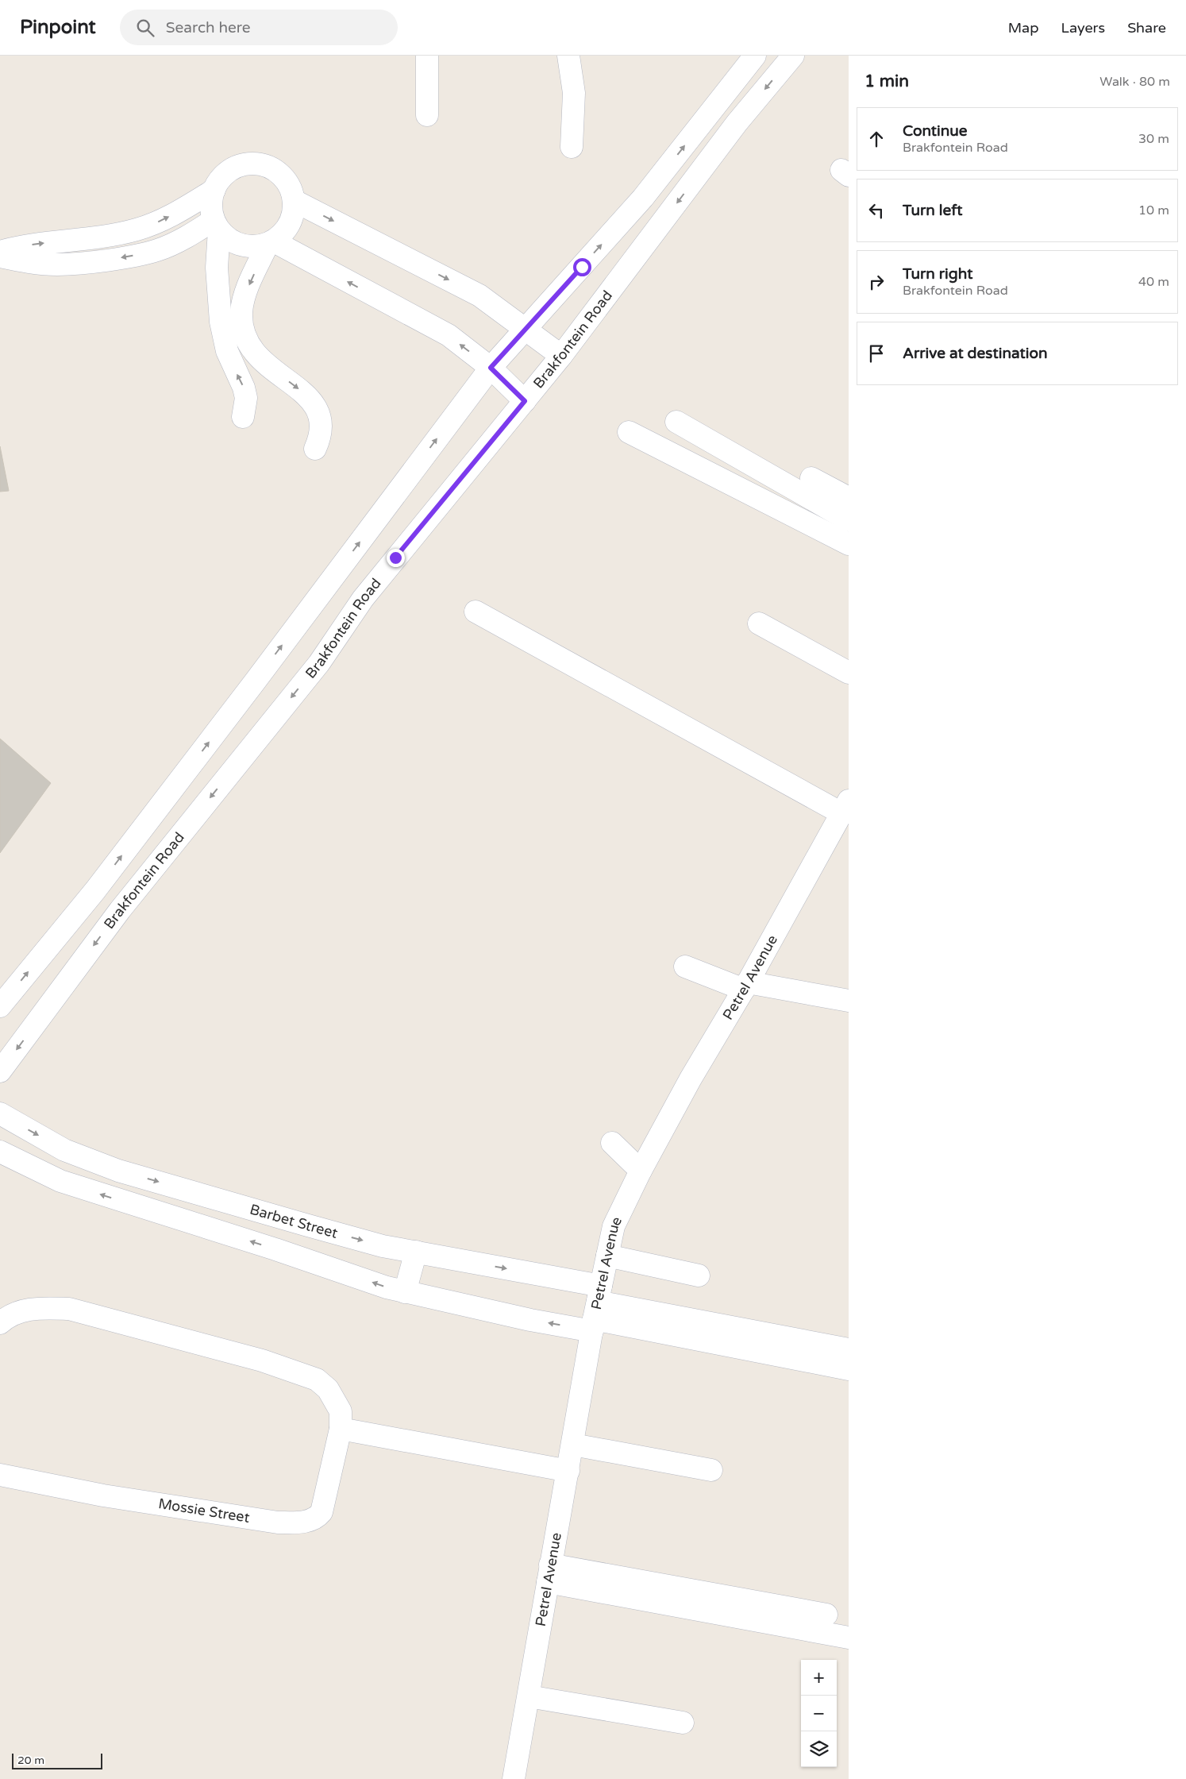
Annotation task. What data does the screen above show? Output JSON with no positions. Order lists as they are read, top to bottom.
{
  "streets": {
    "street": [
      "Brakfontein Road",
      "Petrel Avenue",
      "Barbet Street",
      "Mossie Street"
    ]
  },
  "crossings": [
    ["Petrel Avenue", "Barbet Street"]
  ],
  "scale_bar": "20 m",
  "page": {
    "header": "Pinpoint",
    "search": "Search here",
    "nav": ["Map", "Layers", "Share"],
    "heading": ["1 min", "Walk · 80 m"],
    "list": [
      ["Continue", "Brakfontein Road", "30 m"],
      ["Turn left", "10 m"],
      ["Turn right", "Brakfontein Road", "40 m"],
      "Arrive at destination"
    ],
    "map_buttons": ["+", "−"],
    "scale": "20 m"
  }
}
